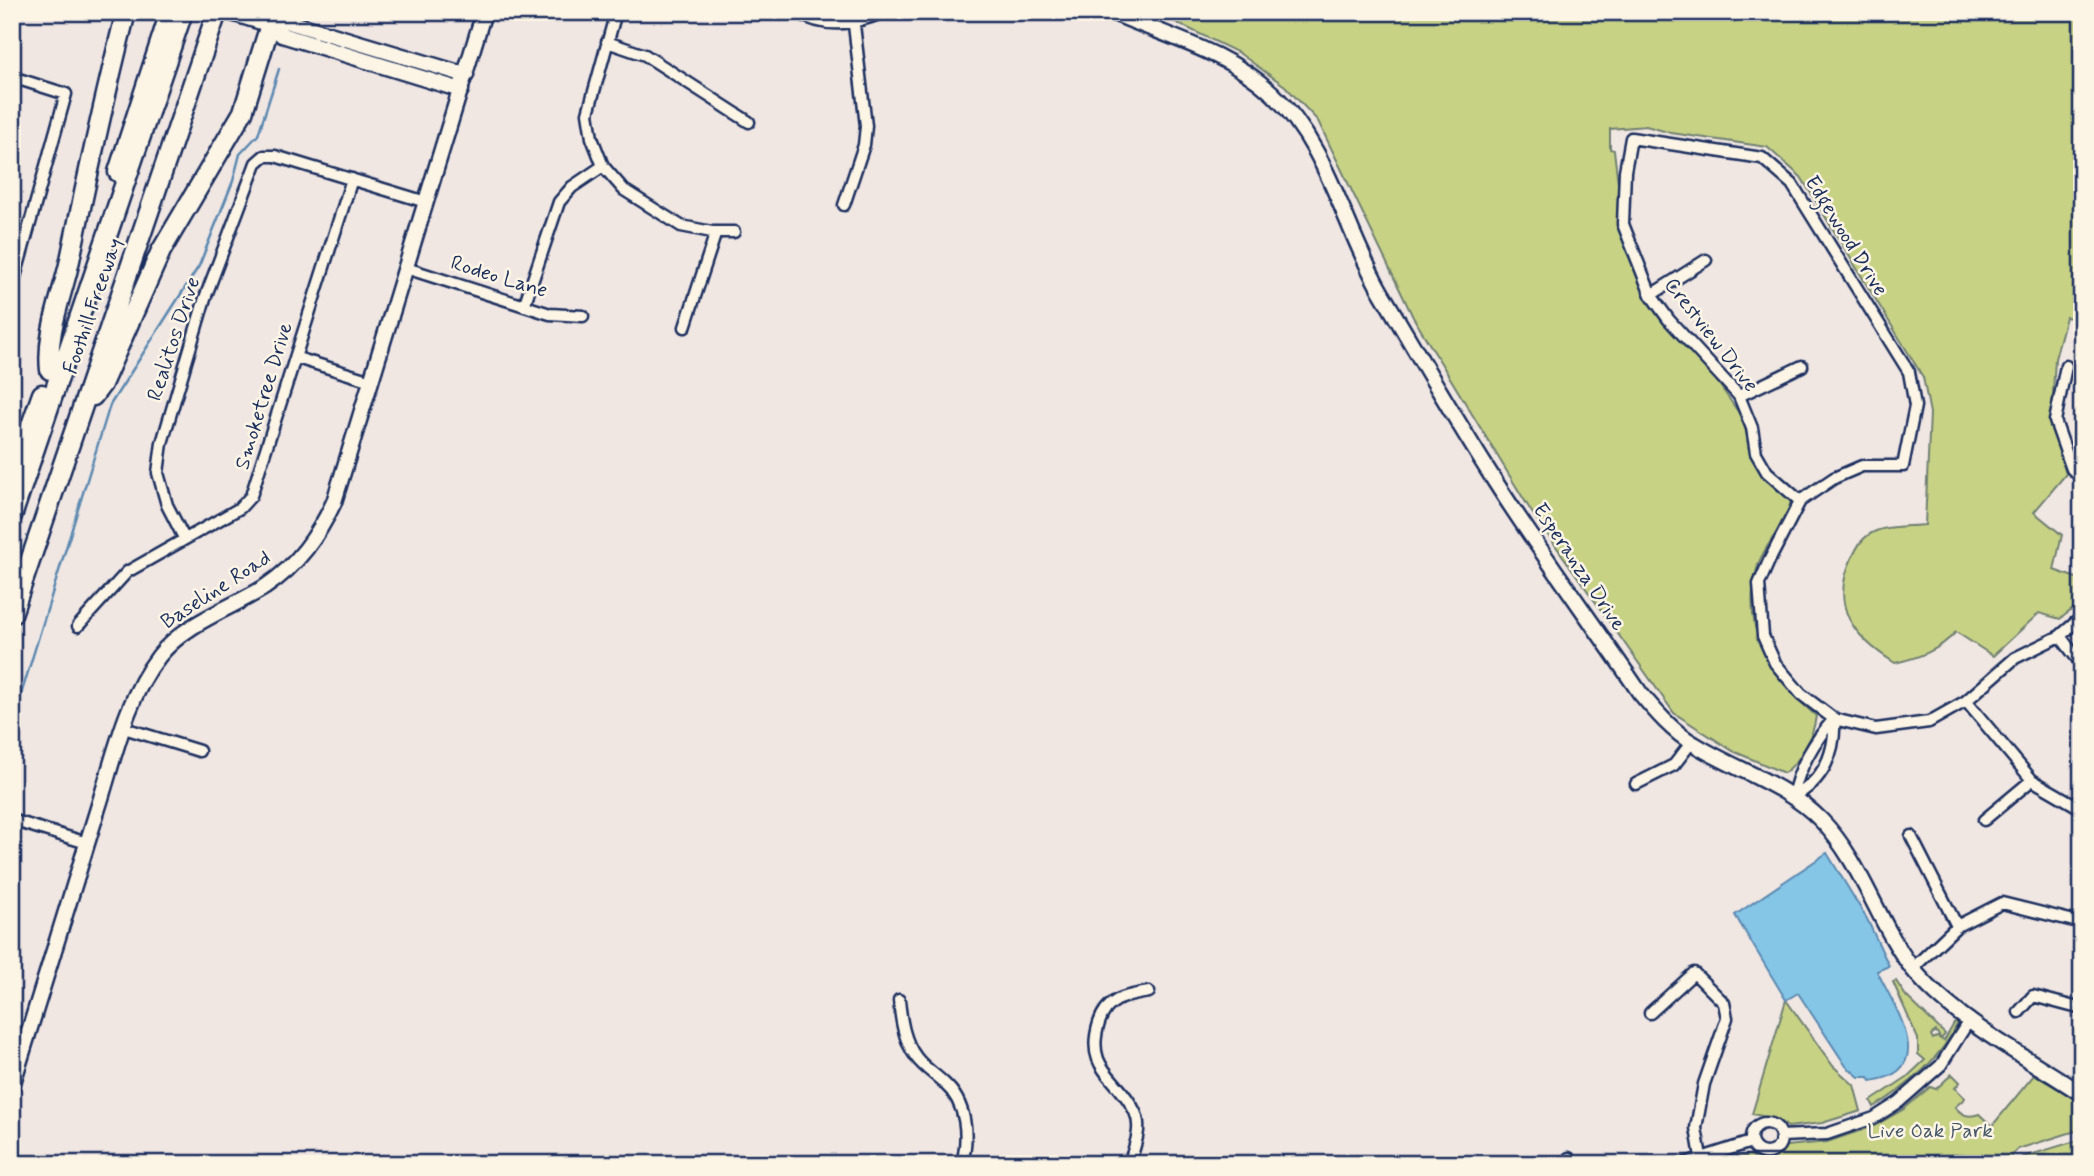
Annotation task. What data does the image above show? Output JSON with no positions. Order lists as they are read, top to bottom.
{
  "streets": {
    "highway": ["Foothill Freeway"],
    "main road": ["Esperanza Drive", "Baseline Road"],
    "street": [
      "Edgewood Drive",
      "Rodeo Lane",
      "Crestview Drive",
      "Realitos Drive",
      "Smoketree Drive"
    ]
  },
  "crossings": [
    ["Edgewood Drive", "Crestview Drive"],
    ["Rodeo Lane", "Baseline Road"],
    ["Realitos Drive", "Smoketree Drive"]
  ],
  "parks": ["Live Oak Park"]
}
